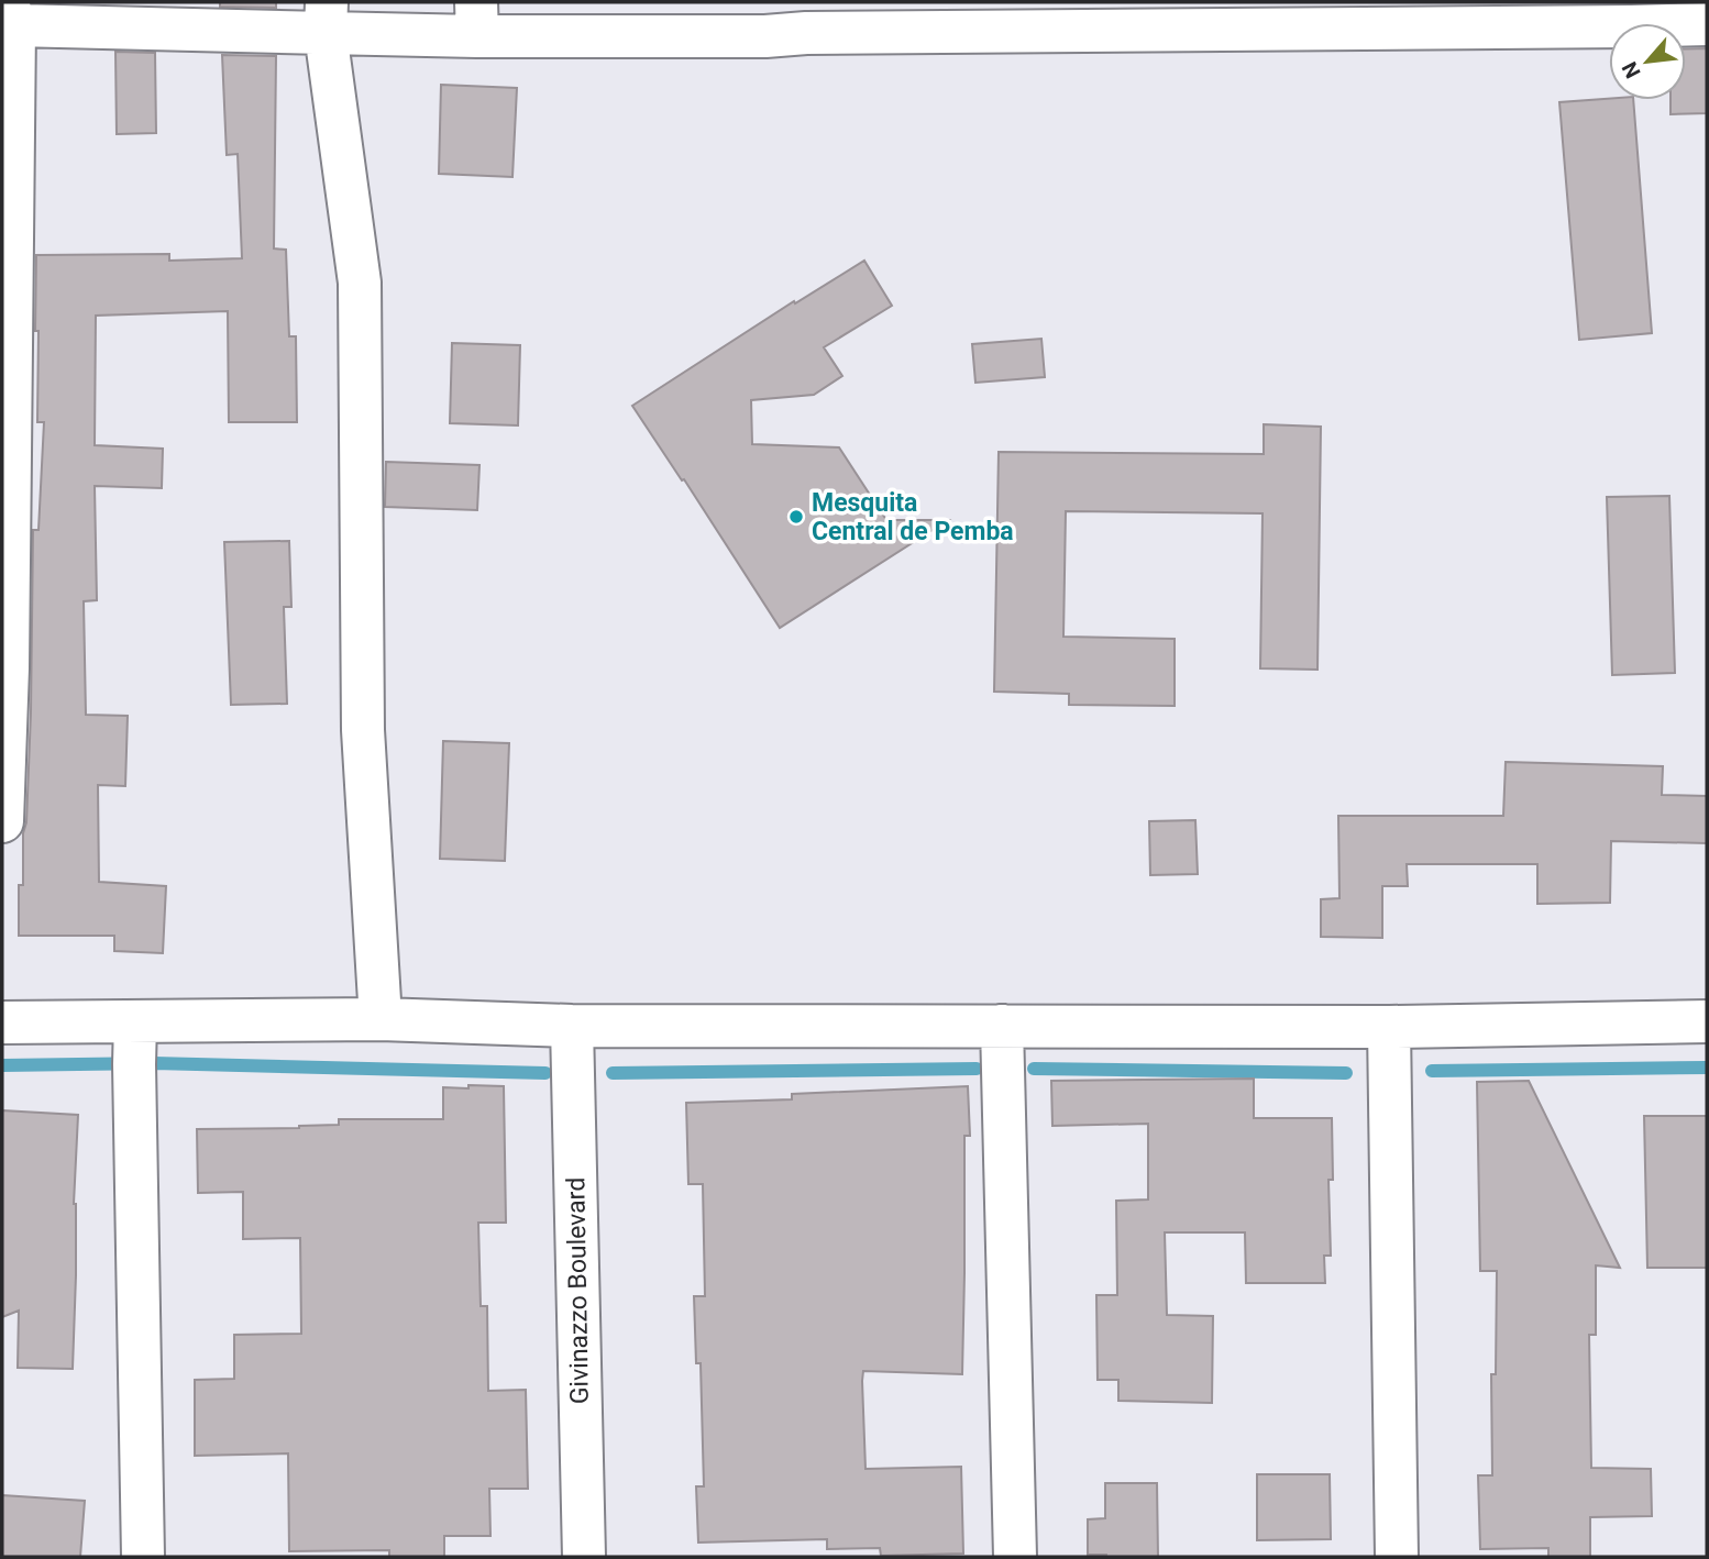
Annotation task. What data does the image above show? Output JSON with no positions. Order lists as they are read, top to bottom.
{
  "streets": {
    "street": ["Givinazzo Boulevard"]
  },
  "places": ["Mesquita Central de Pemba"],
  "north": "bottom left"
}
